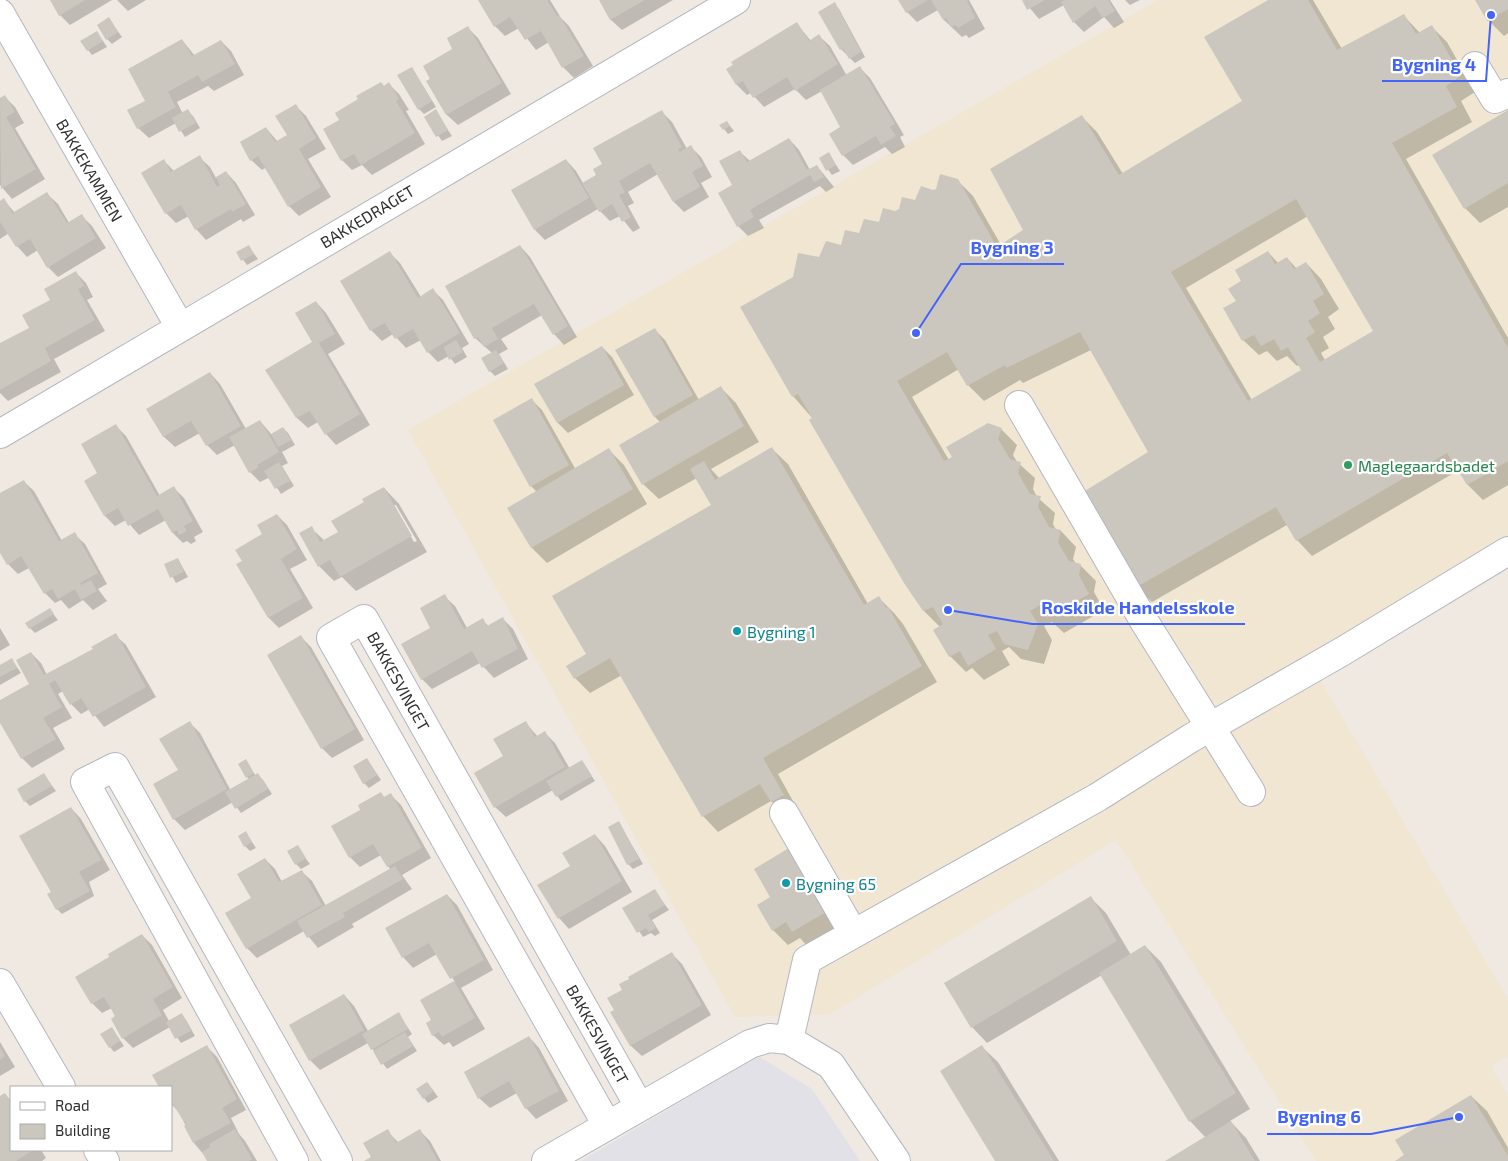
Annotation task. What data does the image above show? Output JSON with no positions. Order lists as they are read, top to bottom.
{
  "streets": {
    "street": ["BAKKEKAMMEN", "BAKKEDRAGET", "BAKKESVINGET"]
  },
  "crossings": [
    ["BAKKEKAMMEN", "BAKKEDRAGET"]
  ],
  "places": [
    "Bygning 4",
    "Bygning 3",
    "Maglegaardsbadet",
    "Roskilde Handelsskole",
    "Bygning 1",
    "Bygning 65",
    "Bygning 6"
  ],
  "legend": ["Road", "Building"]
}
